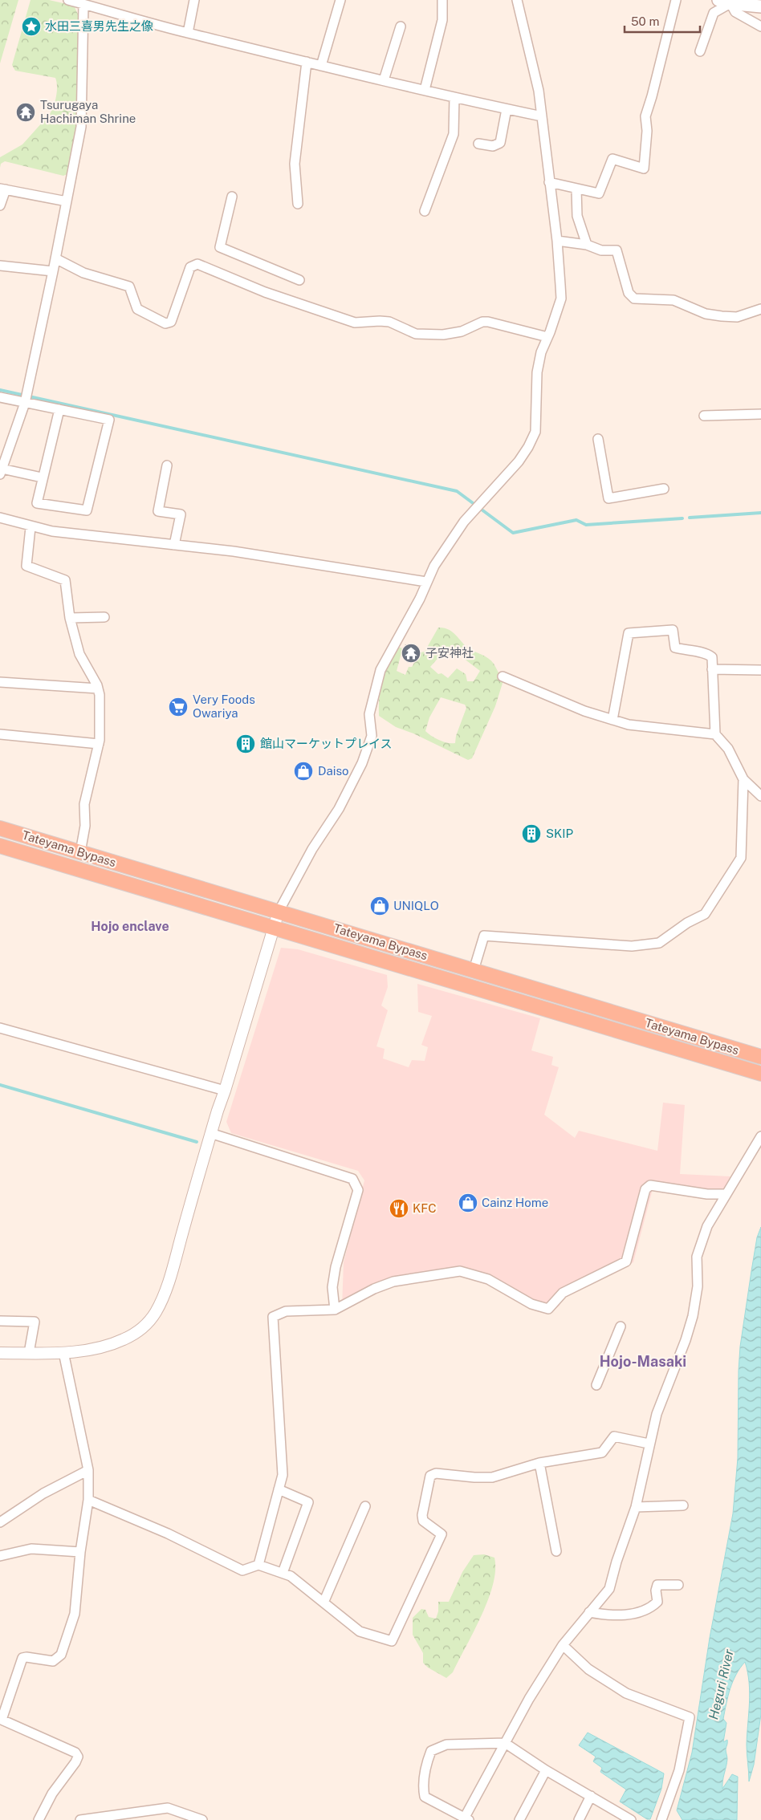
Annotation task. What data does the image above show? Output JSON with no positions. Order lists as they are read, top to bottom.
{
  "streets": {
    "highway": ["Tateyama Bypass"]
  },
  "districts": ["Hojo enclave", "Hojo-Masaki"],
  "water": ["Heguri River"],
  "places": {
    "place": ["水田三喜男先生之像"],
    "temple": ["Tsurugaya Hachiman Shrine", "子安神社"],
    "supermarket": ["Very Foods Owariya"],
    "building": ["館山マーケットプレイス", "SKIP"],
    "shop": ["Daiso", "UNIQLO", "Cainz Home"],
    "restaurant": ["KFC"]
  },
  "scale_bar": "50 m"
}
